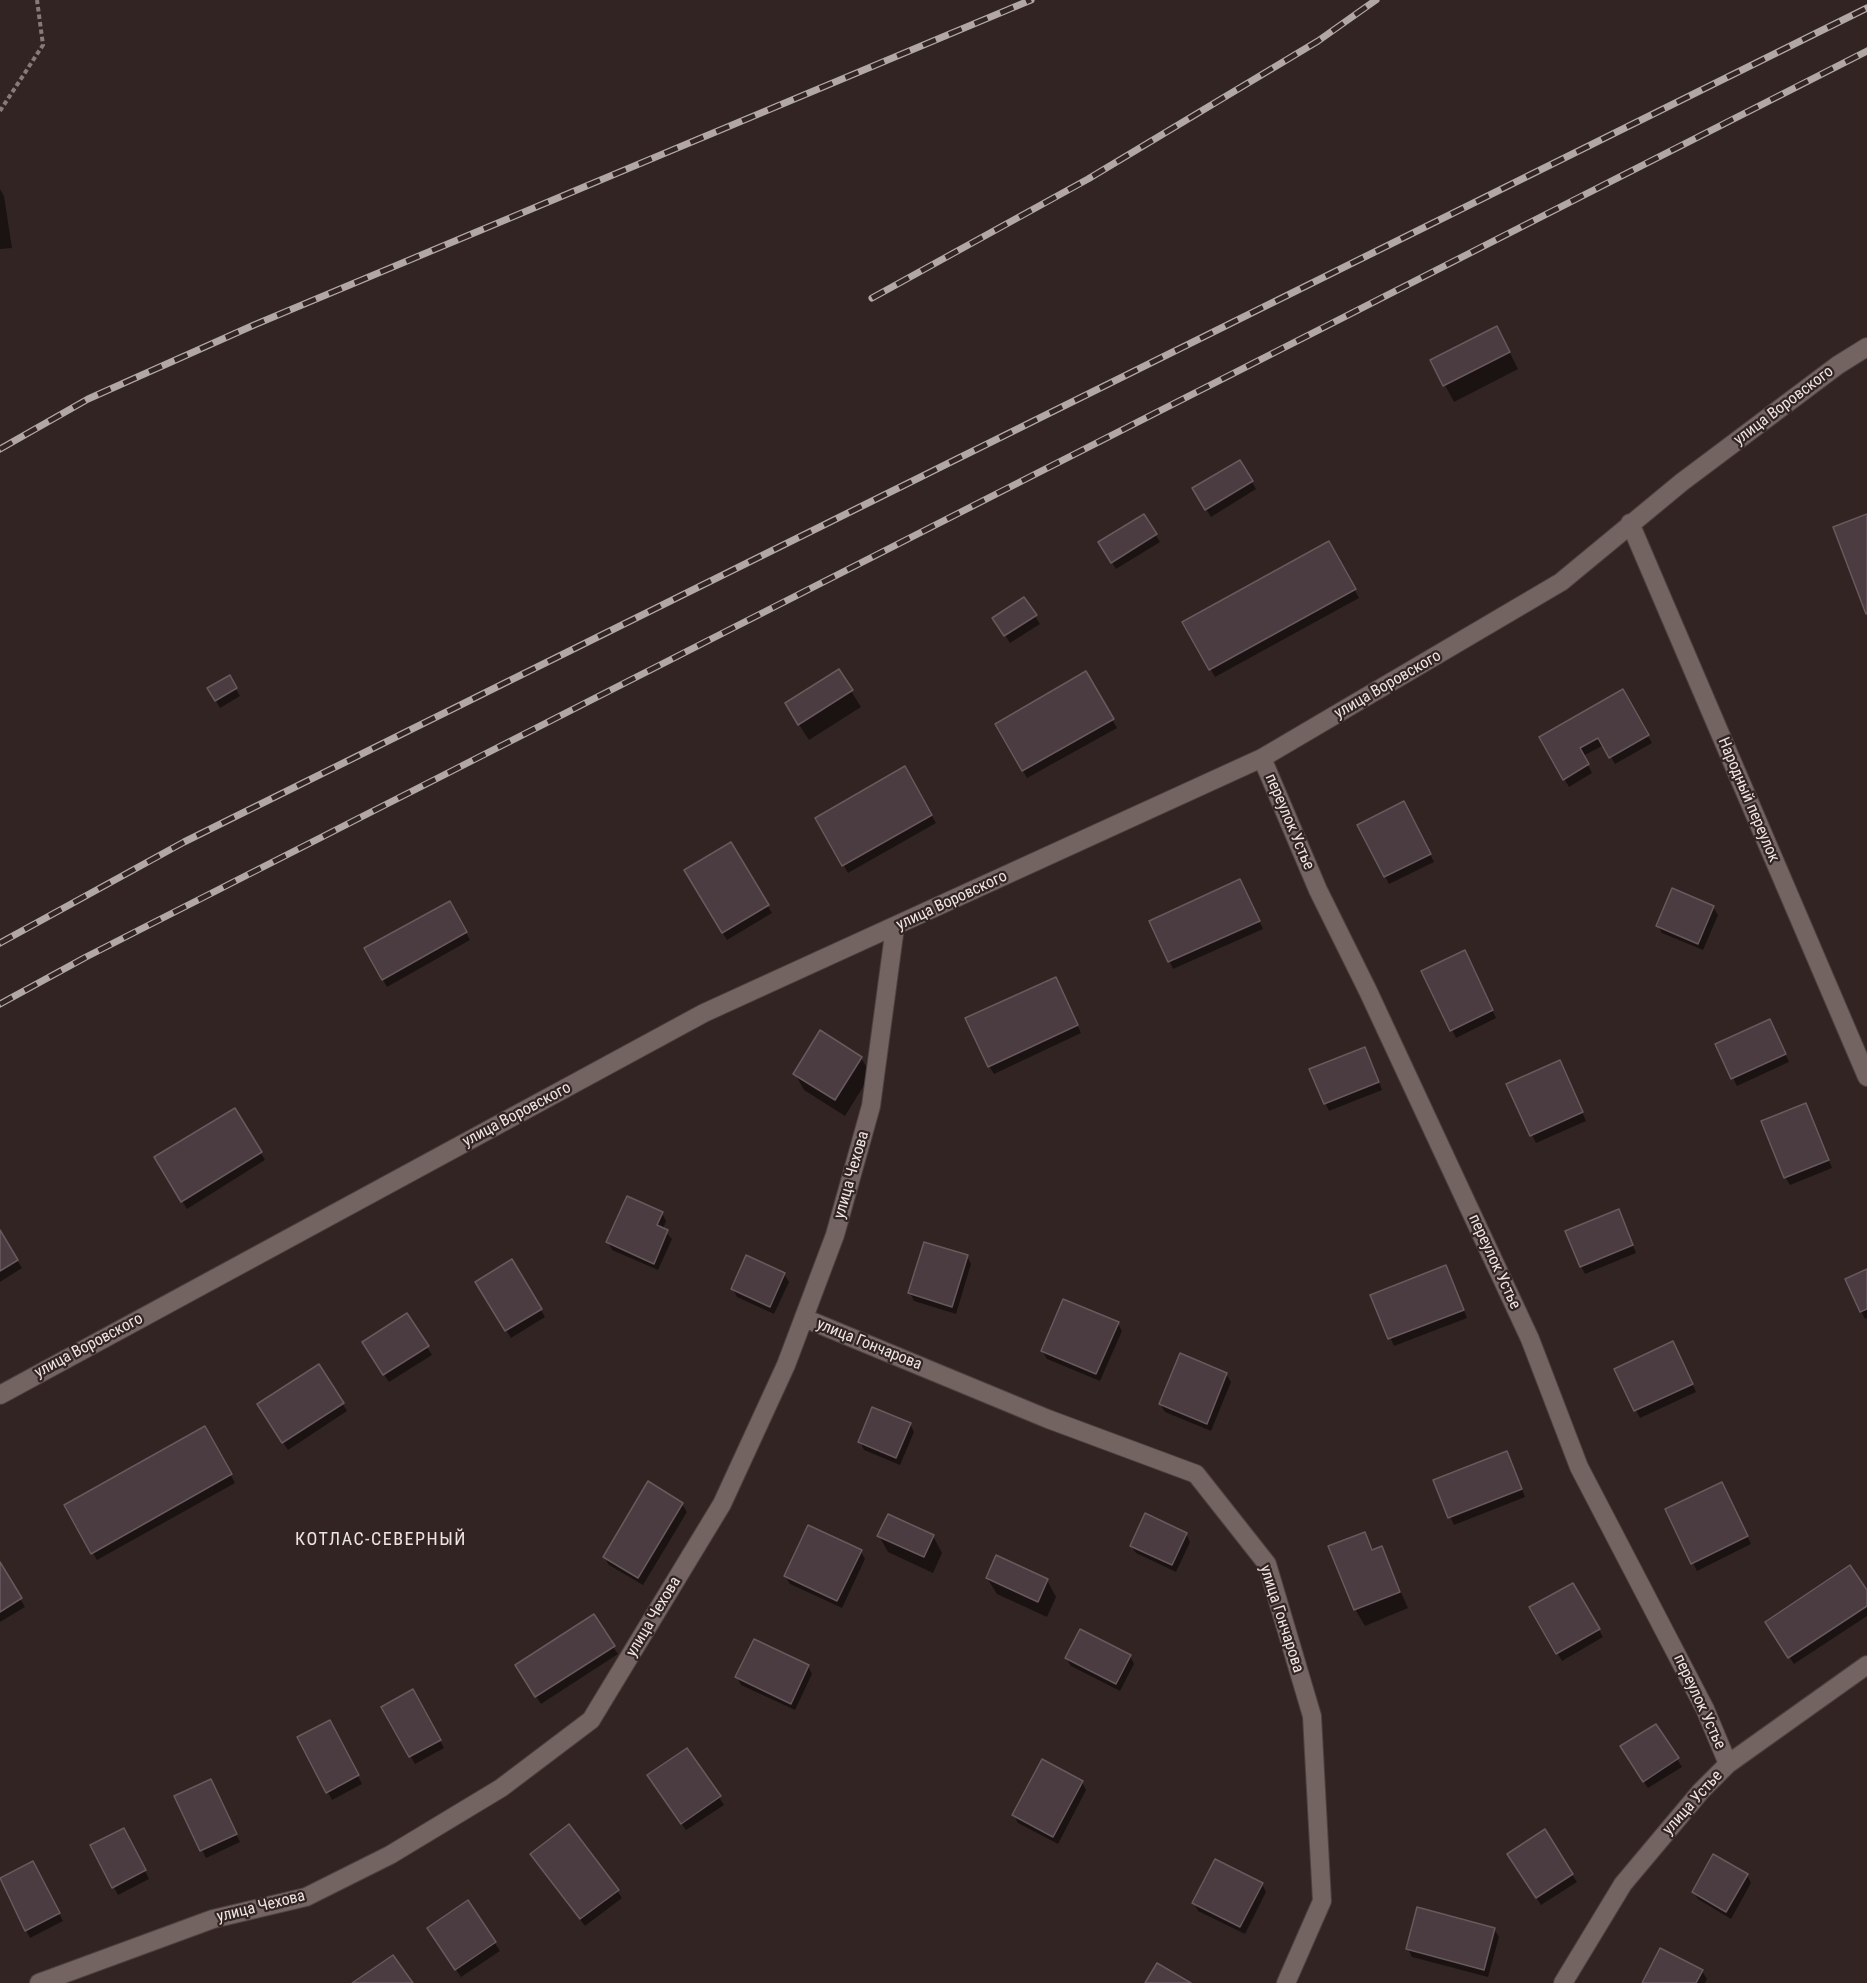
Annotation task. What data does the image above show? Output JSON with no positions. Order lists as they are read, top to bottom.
{
  "streets": {
    "street": [
      "улица Воровского",
      "Народный переулок",
      "переулок Устье",
      "улица Чехова",
      "улица Гончарова",
      "улица Устье"
    ]
  },
  "crossings": [
    ["улица Воровского", "Народный переулок"],
    ["улица Воровского", "переулок Устье"],
    ["улица Воровского", "улица Чехова"],
    ["переулок Устье", "улица Устье"],
    ["улица Чехова", "улица Гончарова"]
  ],
  "districts": ["КОТЛАС-СЕВЕРНЫЙ"]
}
